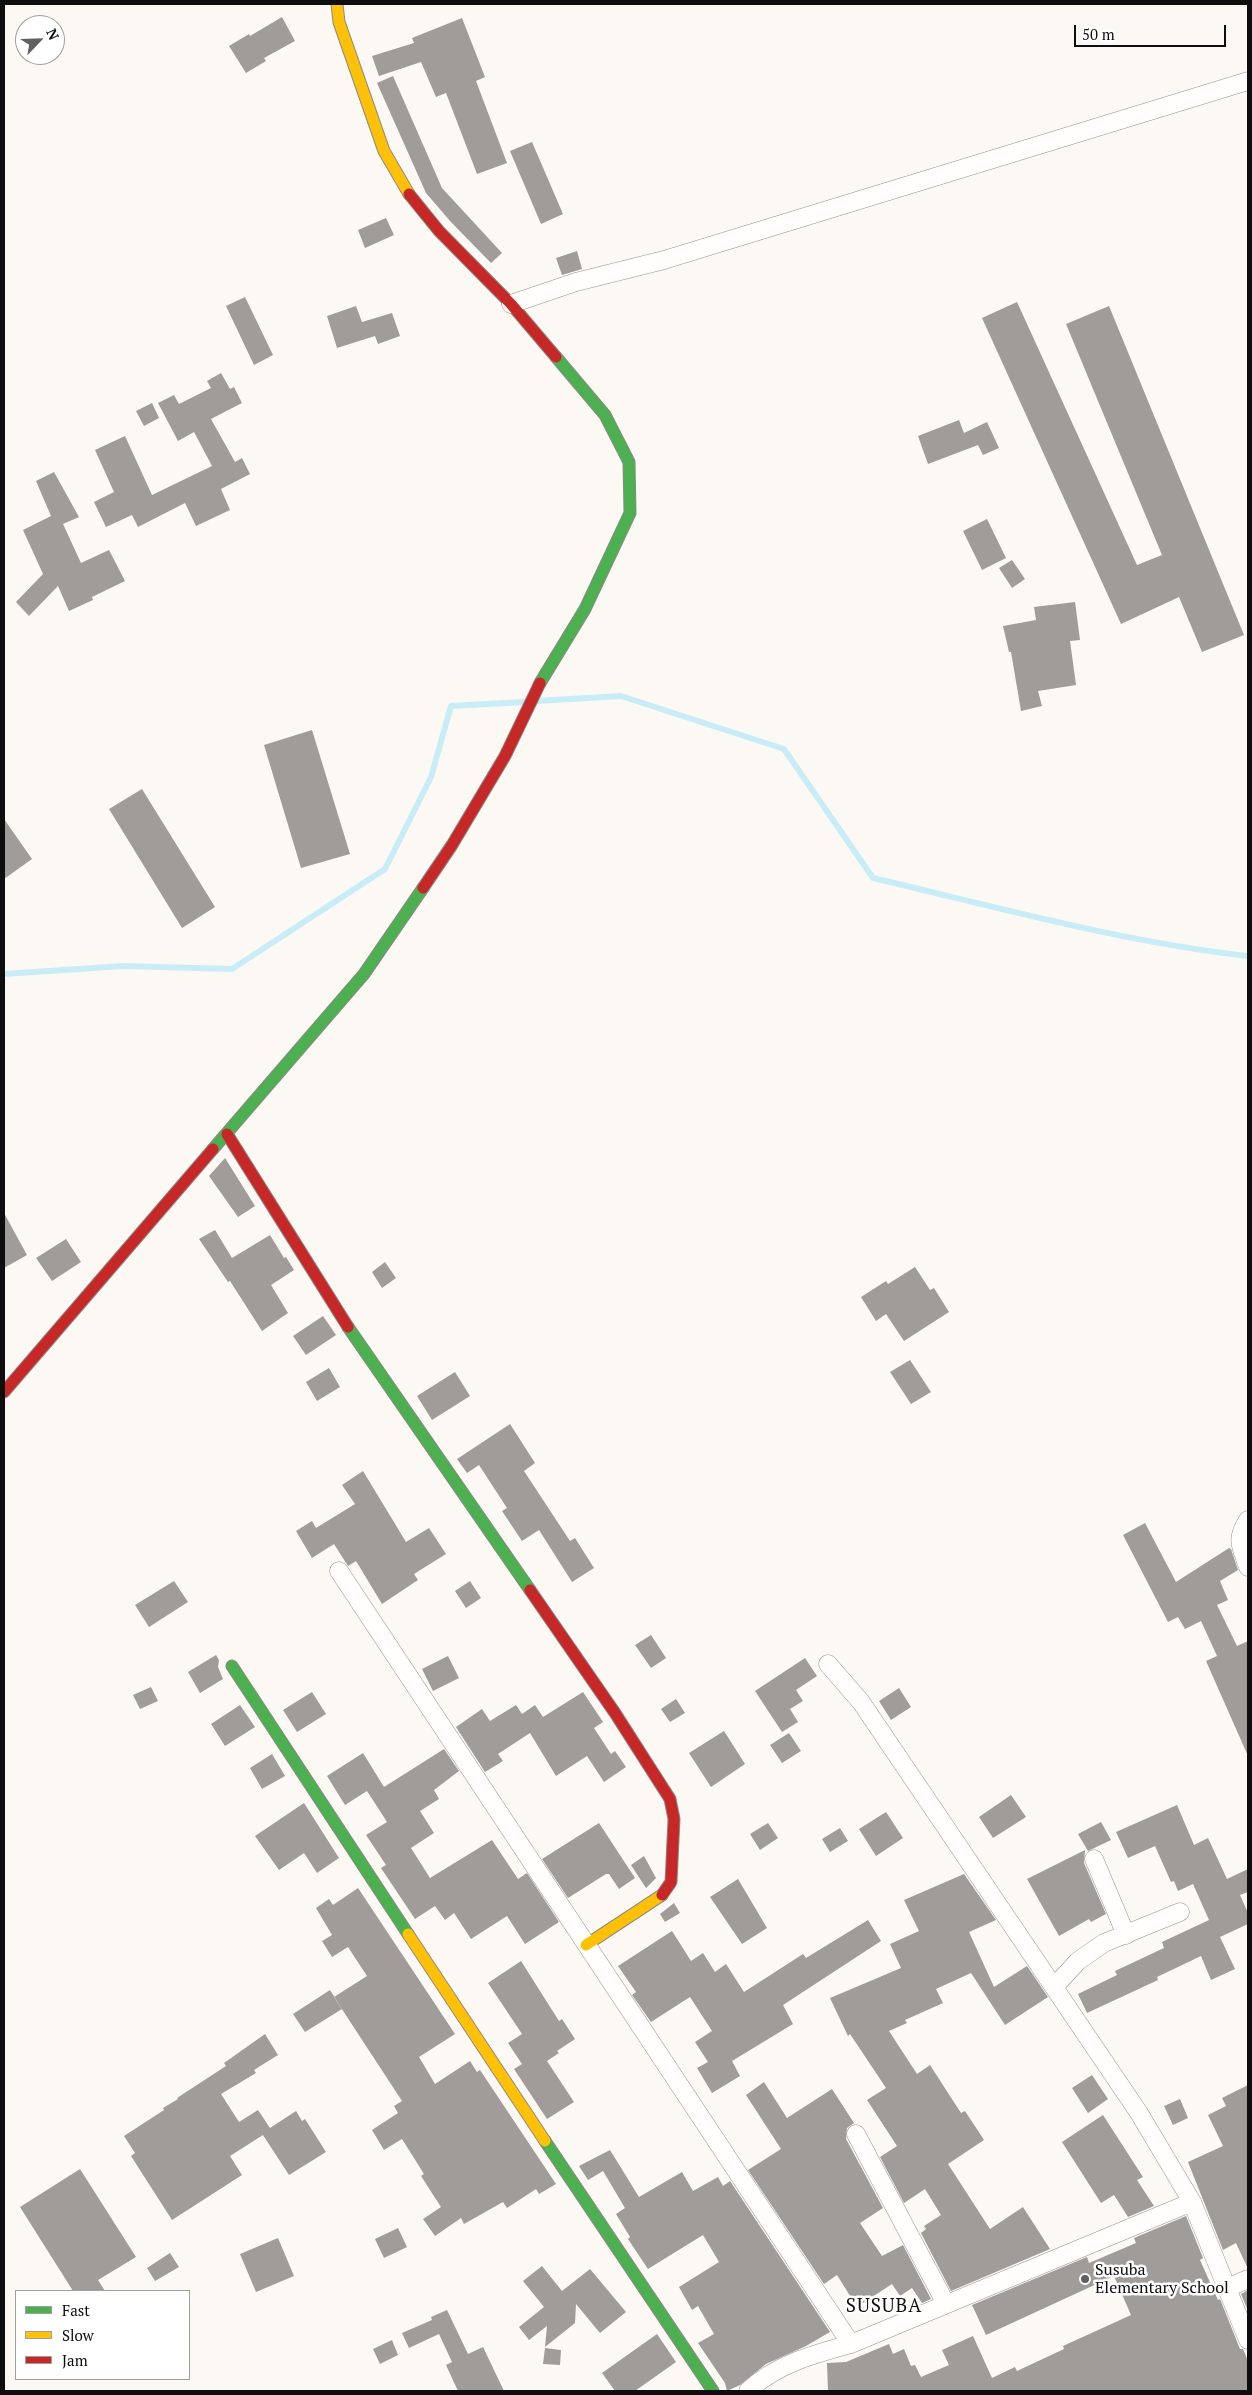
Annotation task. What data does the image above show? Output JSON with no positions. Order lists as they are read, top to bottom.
{
  "districts": ["SUSUBA"],
  "places": ["Susuba Elementary School"],
  "legend": ["Fast", "Slow", "Jam"],
  "scale_bar": "50 m",
  "north": "top right"
}
